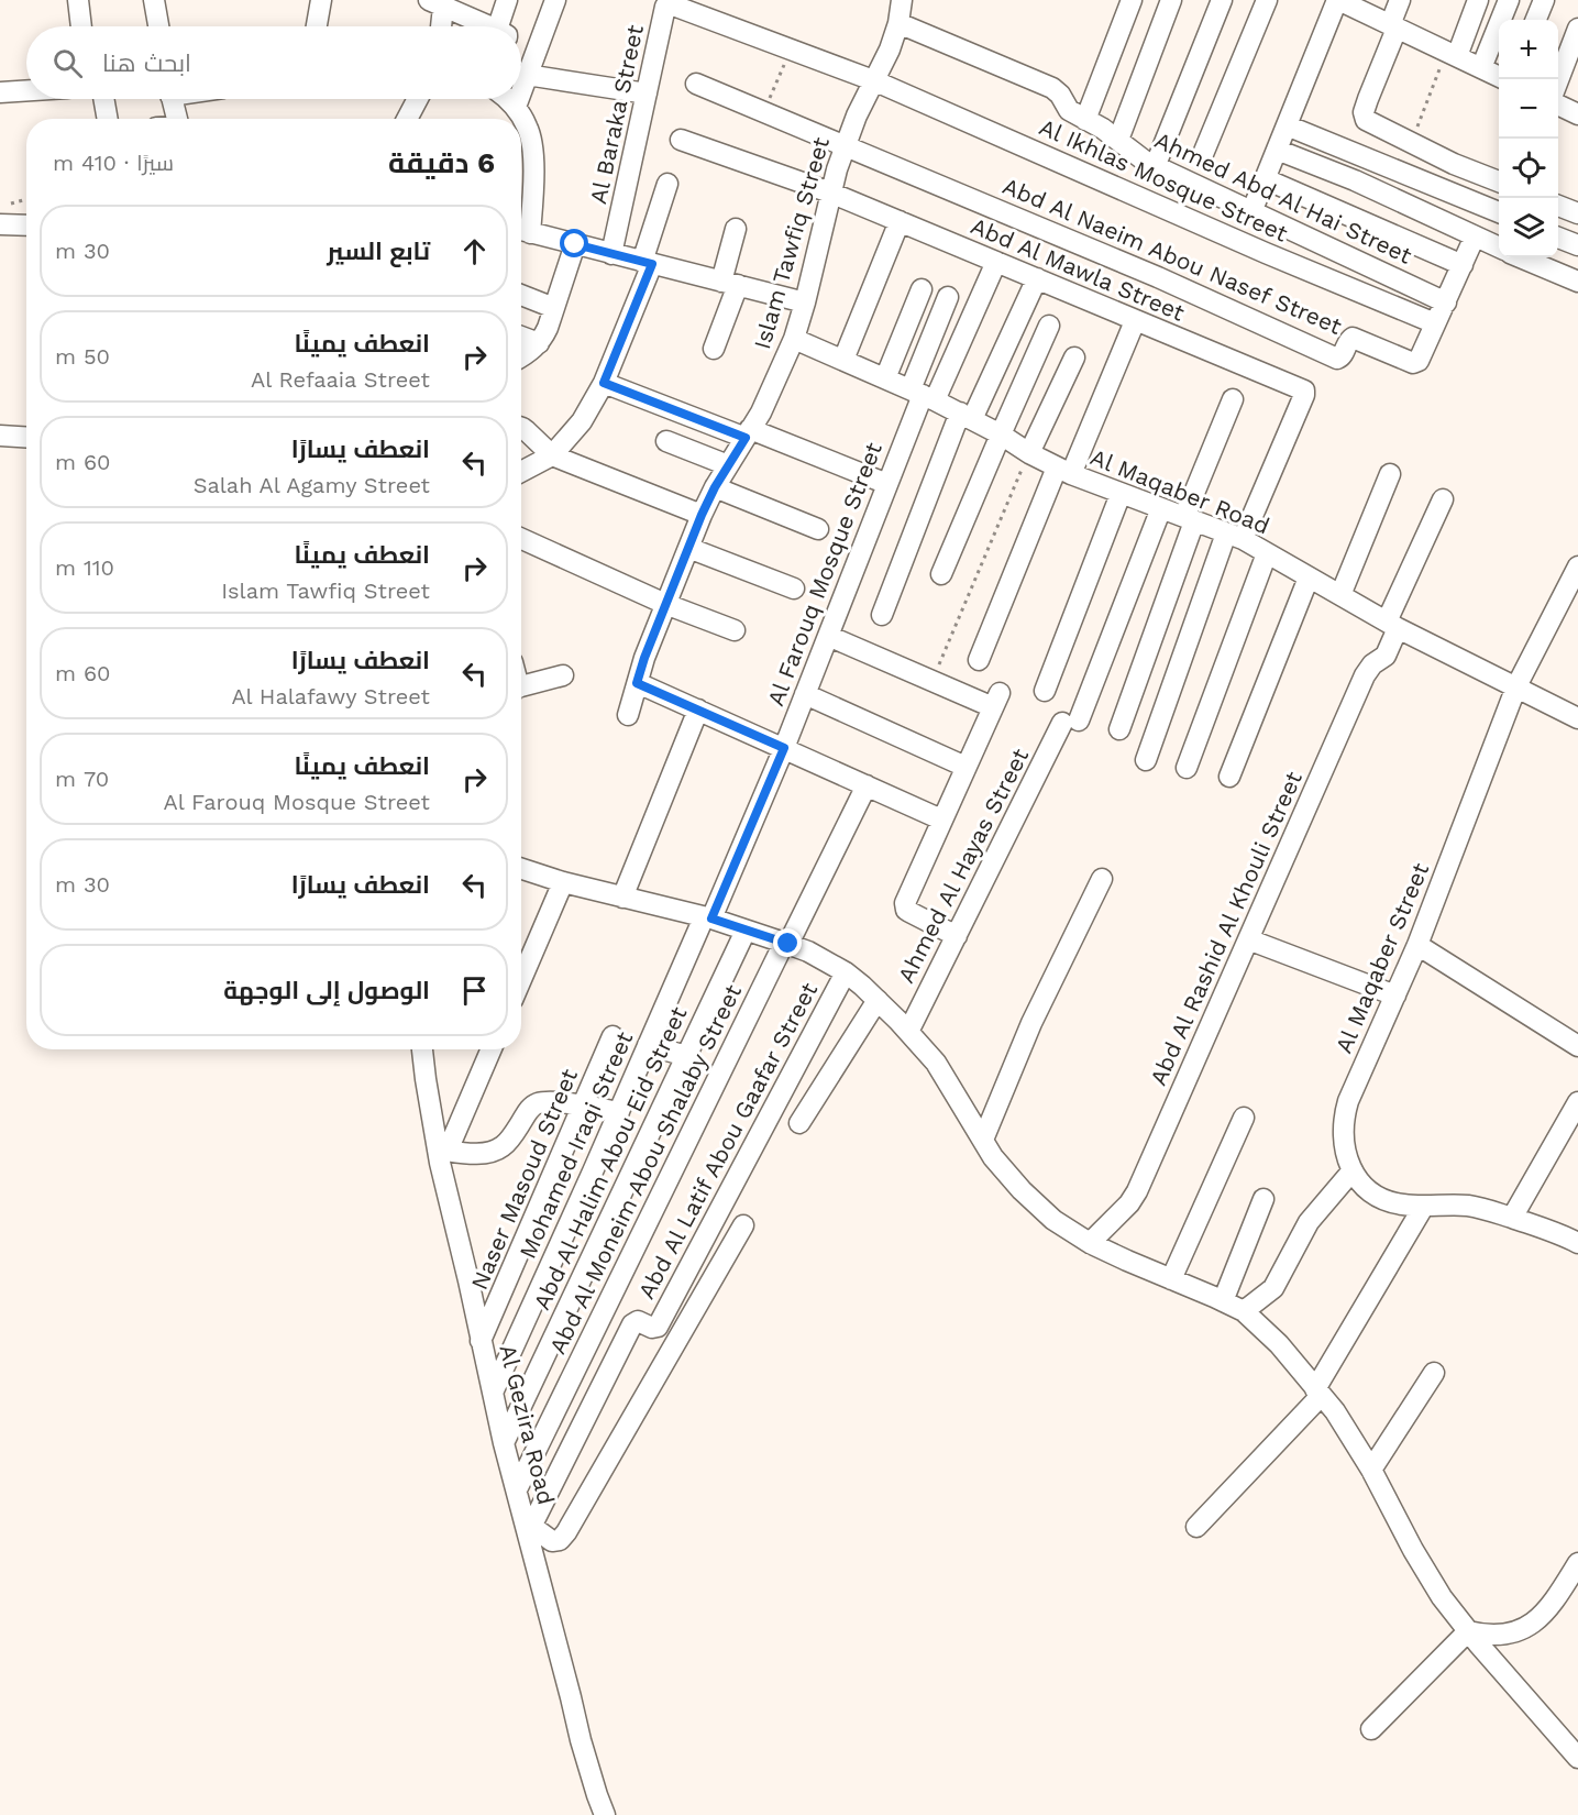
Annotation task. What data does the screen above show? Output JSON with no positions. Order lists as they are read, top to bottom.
{
  "streets": {
    "street": [
      "Al Baraka Street",
      "Al Ikhlas Mosque Street",
      "Ahmed Abd Al Hai Street",
      "Islam Tawfiq Street",
      "Abd Al Naeim Abou Nasef Street",
      "Abd Al Mawla Street",
      "Al Maqaber Road",
      "Al Farouq Mosque Street",
      "Ahmed Al Hayas Street",
      "Abd Al Rashid Al Khouli Street",
      "Al Maqaber Street",
      "Abd Al Latif Abou Gaafar Street",
      "Mohamed Iraqi Street",
      "Abd Al Halim Abou Eid Street",
      "Abd Al Moneim Abou Shalaby Street",
      "Naser Masoud Street",
      "Al Gezira Road"
    ]
  },
  "crossings": [
    ["Al Baraka Street", "Al Ikhlas Mosque Street"],
    ["Al Ikhlas Mosque Street", "Islam Tawfiq Street"],
    ["Al Ikhlas Mosque Street", "Abd Al Naeim Abou Nasef Street"],
    ["Ahmed Abd Al Hai Street", "Islam Tawfiq Street"],
    ["Ahmed Abd Al Hai Street", "Abd Al Naeim Abou Nasef Street"],
    ["Islam Tawfiq Street", "Abd Al Naeim Abou Nasef Street"],
    ["Islam Tawfiq Street", "Abd Al Mawla Street"],
    ["Islam Tawfiq Street", "Al Maqaber Road"],
    ["Abd Al Mawla Street", "Al Maqaber Road"],
    ["Al Maqaber Road", "Al Farouq Mosque Street"],
    ["Al Maqaber Road", "Ahmed Al Hayas Street"],
    ["Al Maqaber Road", "Abd Al Rashid Al Khouli Street"],
    ["Al Maqaber Road", "Al Maqaber Street"],
    ["Al Farouq Mosque Street", "Mohamed Iraqi Street"],
    ["Abd Al Latif Abou Gaafar Street", "Al Gezira Road"],
    ["Mohamed Iraqi Street", "Al Gezira Road"],
    ["Abd Al Halim Abou Eid Street", "Al Gezira Road"],
    ["Abd Al Moneim Abou Shalaby Street", "Al Gezira Road"],
    ["Naser Masoud Street", "Al Gezira Road"]
  ],
  "page": {
    "map_buttons": ["+", "−"],
    "search": "ابحث هنا",
    "heading": ["6 دقيقة", "سيرًا · 410 m"],
    "list": [
      ["تابع السير", "30 m"],
      ["انعطف يمينًا", "Al Refaaia Street", "50 m"],
      ["انعطف يسارًا", "Salah Al Agamy Street", "60 m"],
      ["انعطف يمينًا", "Islam Tawfiq Street", "110 m"],
      ["انعطف يسارًا", "Al Halafawy Street", "60 m"],
      ["انعطف يمينًا", "Al Farouq Mosque Street", "70 m"],
      ["انعطف يسارًا", "30 m"],
      "الوصول إلى الوجهة"
    ]
  }
}
